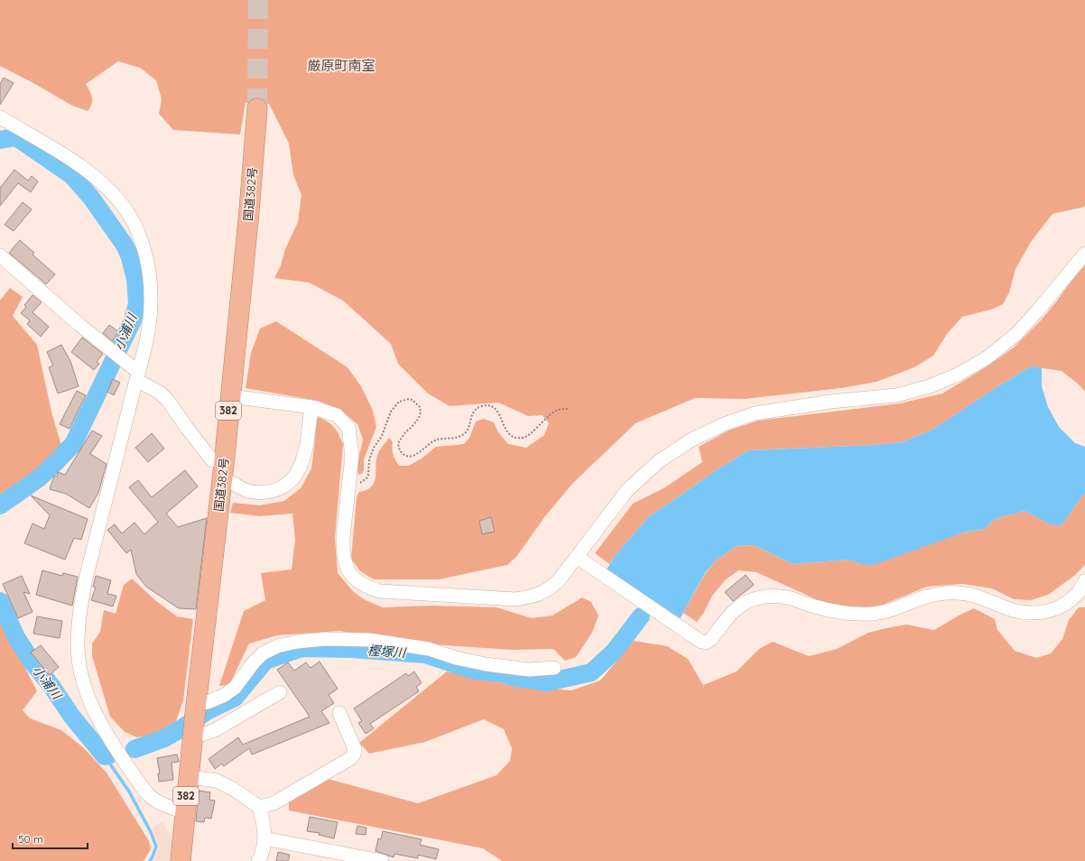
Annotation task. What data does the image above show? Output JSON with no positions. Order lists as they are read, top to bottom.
{
  "streets": {
    "highway": ["国道382号", "382"]
  },
  "districts": ["厳原町南室"],
  "water": ["小浦川", "樫塚川"],
  "scale_bar": "50 m"
}
